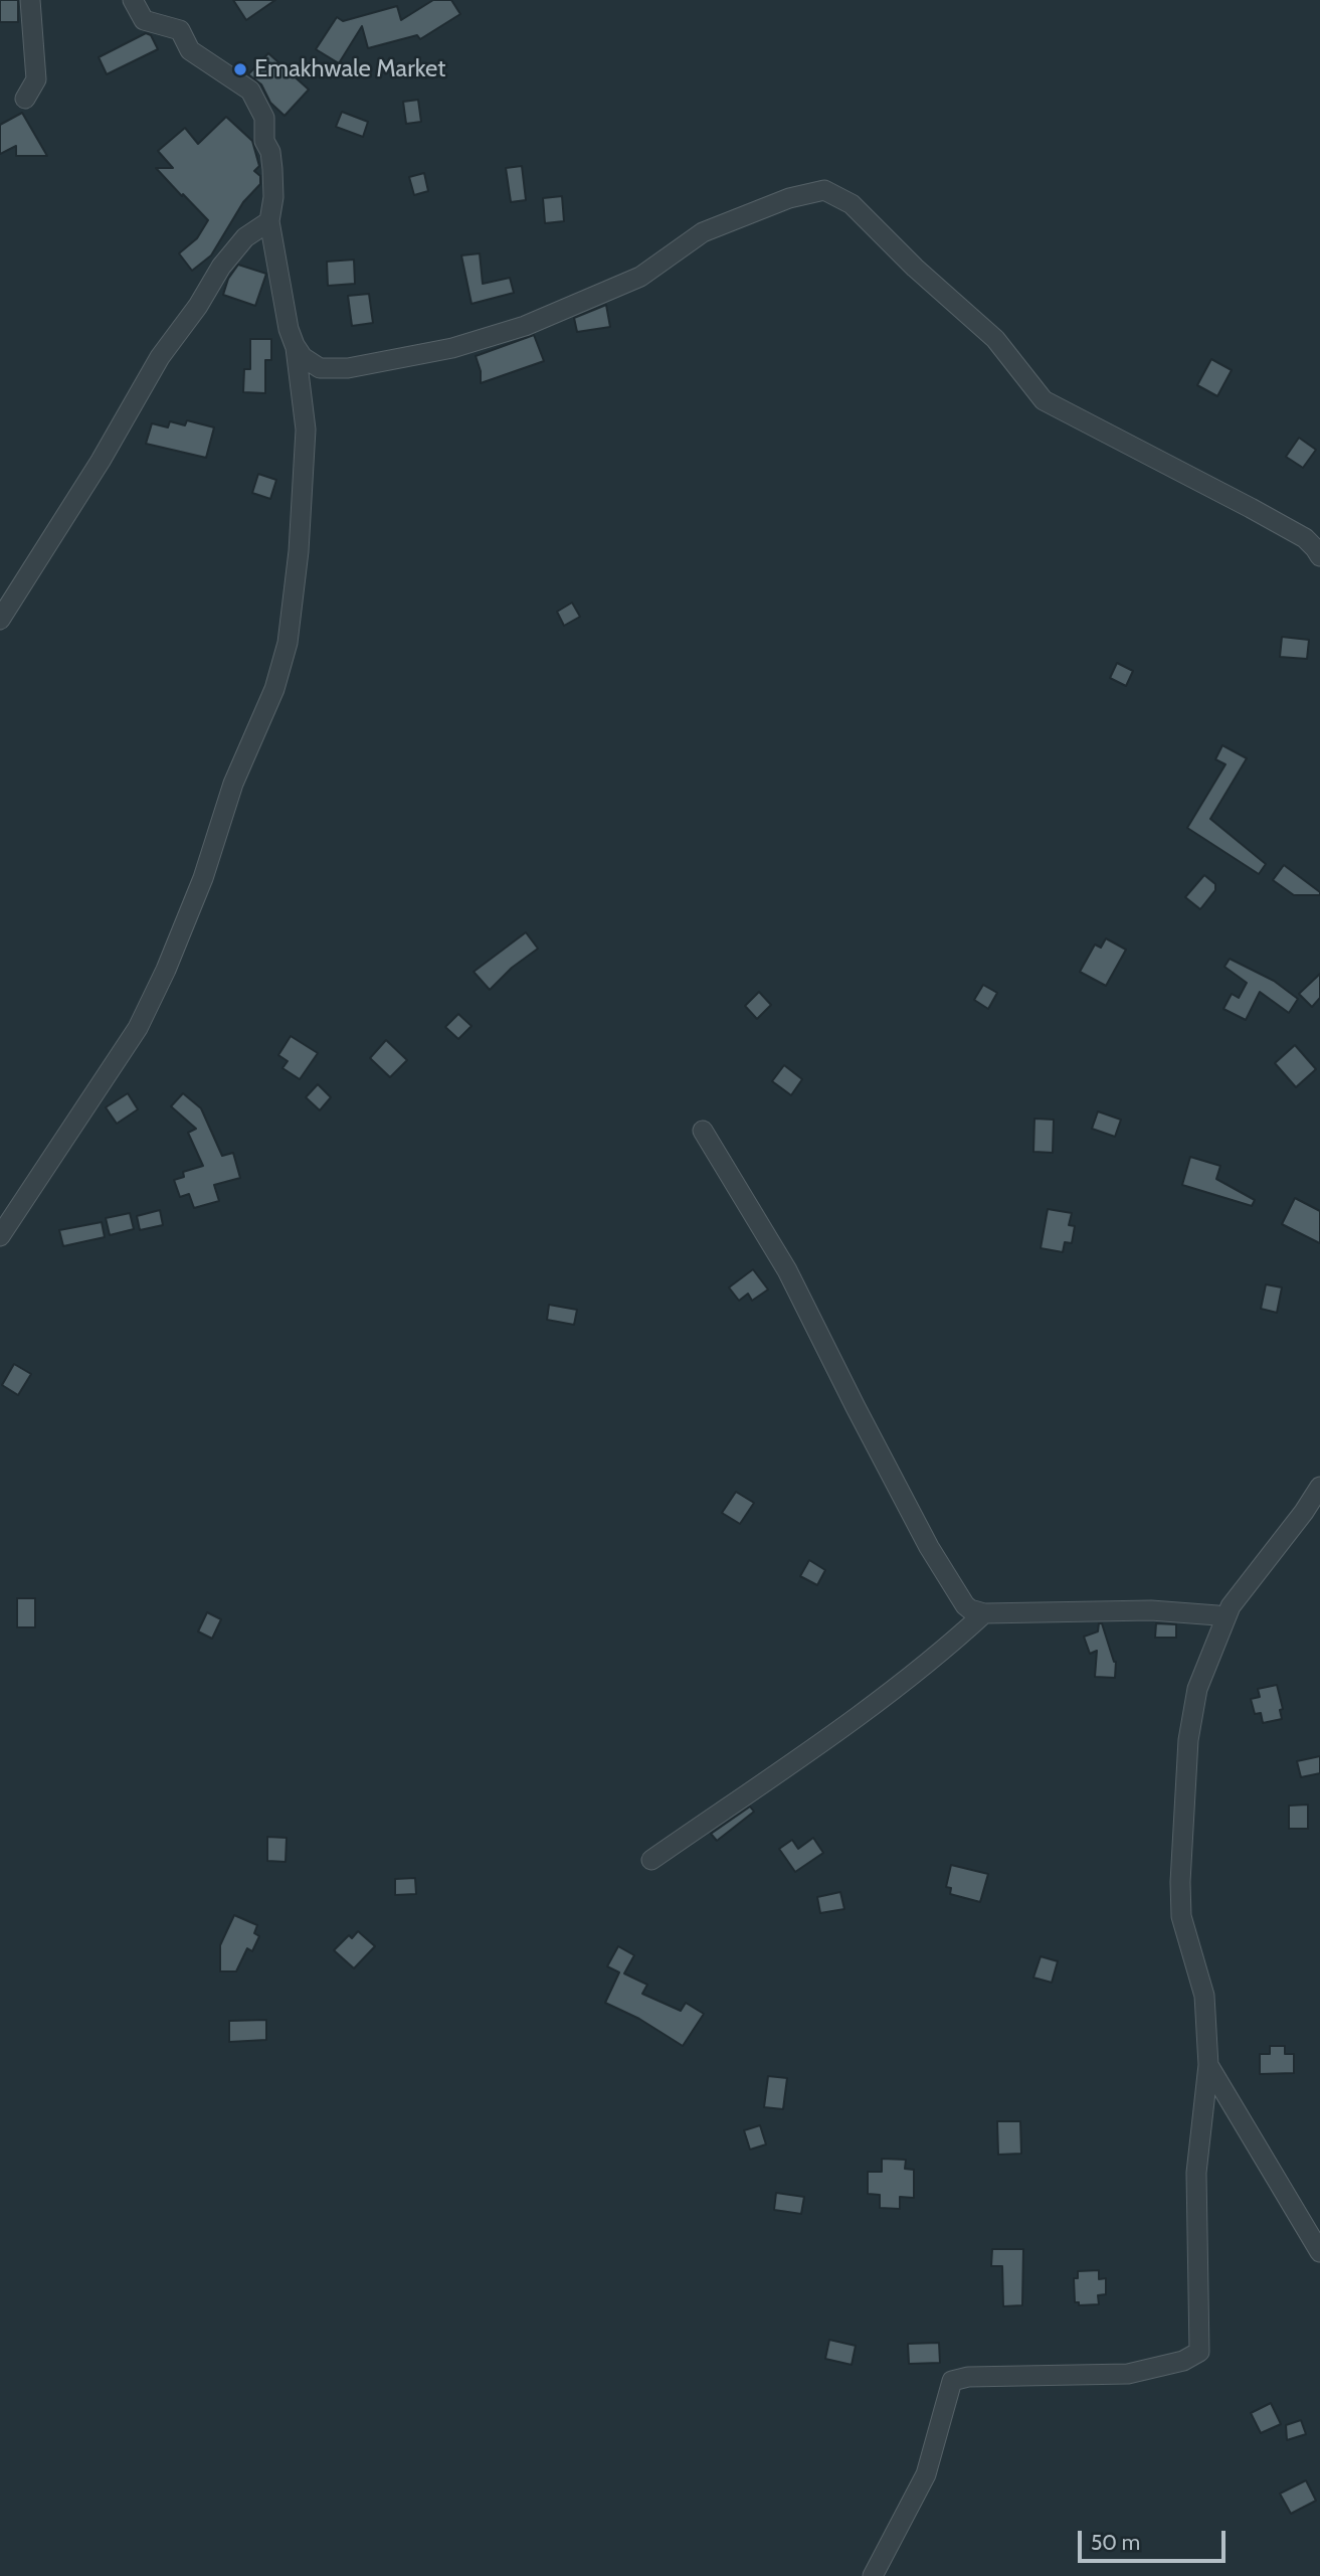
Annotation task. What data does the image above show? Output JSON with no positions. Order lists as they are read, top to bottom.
{
  "places": ["Emakhwale Market"],
  "scale_bar": "50 m"
}
